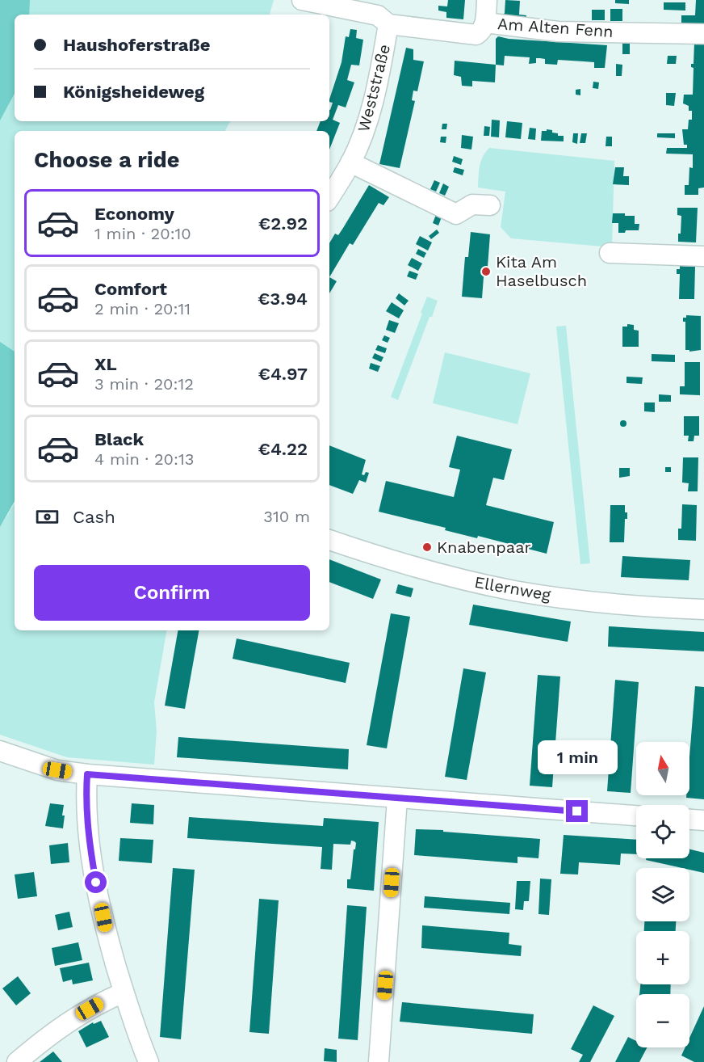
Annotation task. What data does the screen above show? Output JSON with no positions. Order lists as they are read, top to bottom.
{
  "streets": {
    "street": ["Am Alten Fenn", "Weststraße", "Ellernweg"]
  },
  "crossings": [
    ["Am Alten Fenn", "Weststraße"]
  ],
  "places": ["Kita Am Haselbusch", "Knabenpaar"],
  "north": "top",
  "page": {
    "banner": ["Haushoferstraße", "Königsheideweg"],
    "heading": "Choose a ride",
    "list": [
      {
        "name": "Economy",
        "note": "1 min · 20:10",
        "value": "€2.92"
      },
      {
        "name": "Comfort",
        "note": "2 min · 20:11",
        "value": "€3.94"
      },
      {
        "name": "XL",
        "note": "3 min · 20:12",
        "value": "€4.97"
      },
      {
        "name": "Black",
        "note": "4 min · 20:13",
        "value": "€4.22"
      }
    ],
    "pay": ["Cash", "310 m"],
    "buttons": "Confirm",
    "bubble": "1 min",
    "map_buttons": ["+", "−"]
  }
}
